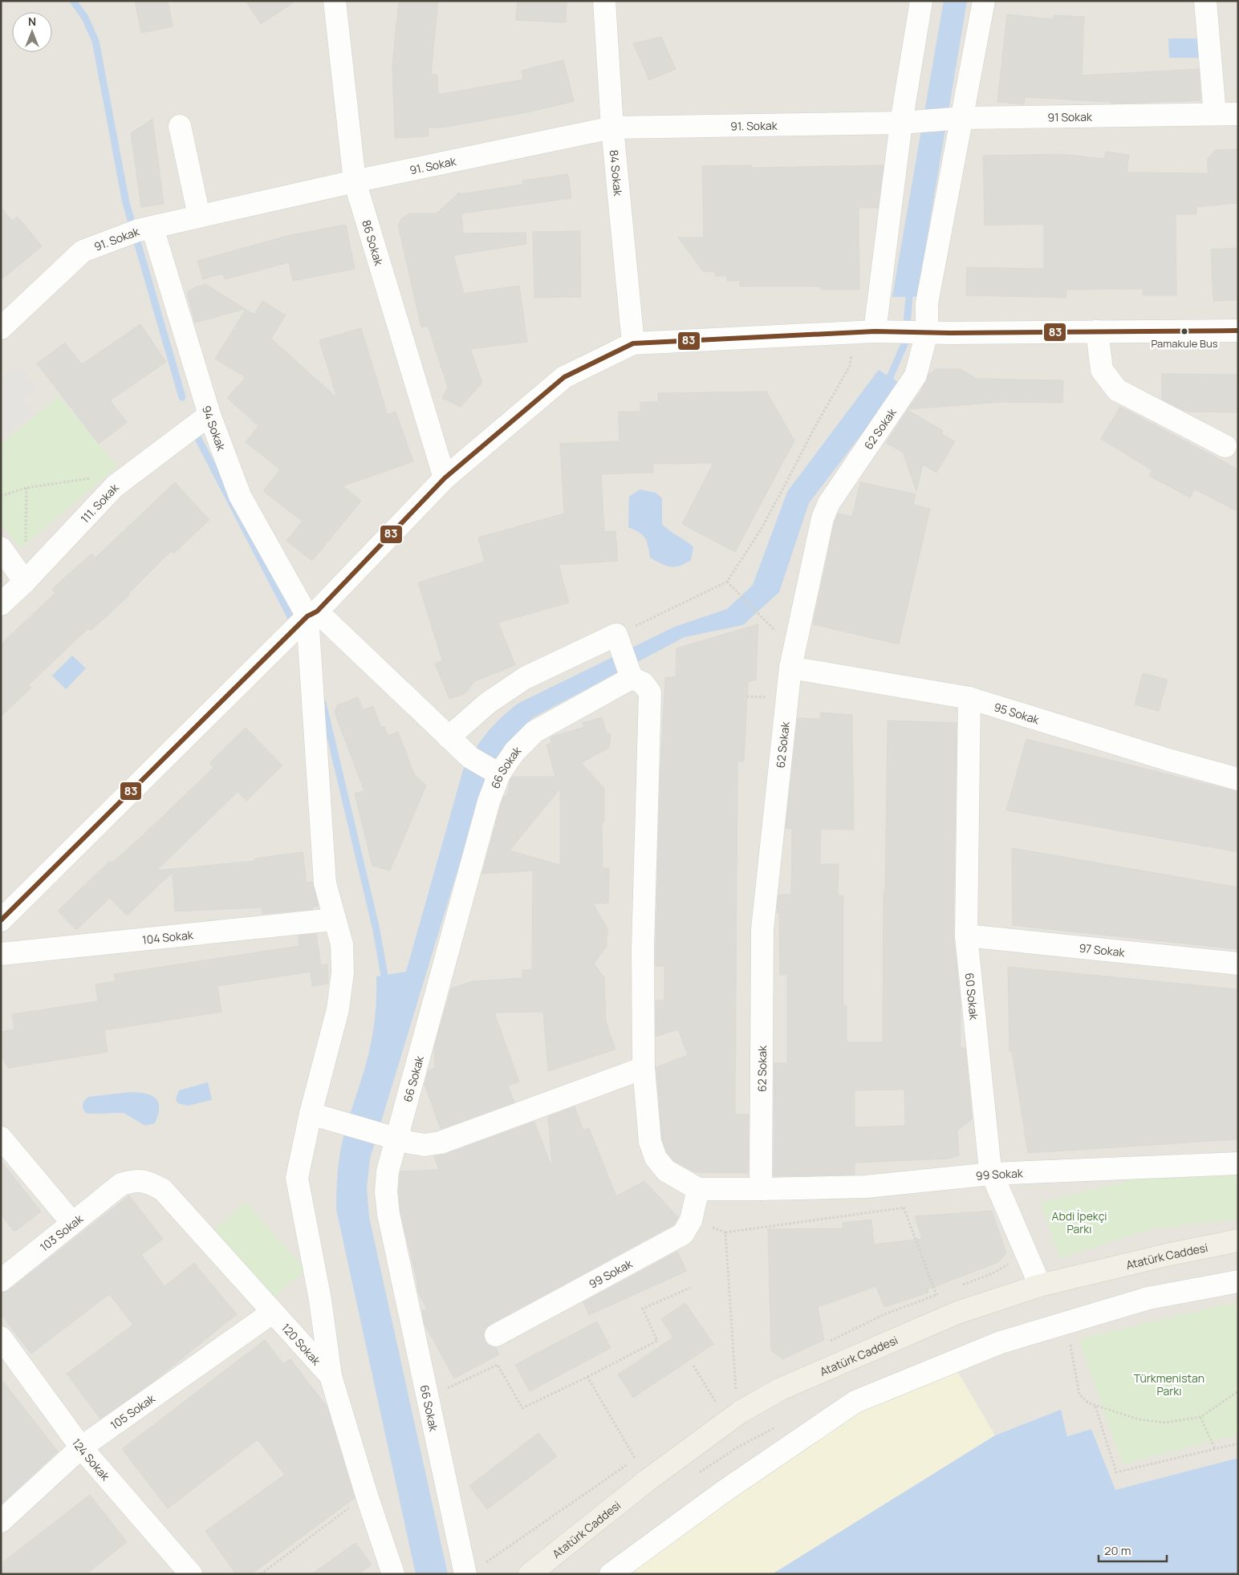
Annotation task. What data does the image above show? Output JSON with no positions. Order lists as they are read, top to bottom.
{
  "streets": {
    "main road": ["Atatürk Caddesi"],
    "street": [
      "91 Sokak",
      "91. Sokak",
      "84 Sokak",
      "86 Sokak",
      "94 Sokak",
      "62 Sokak",
      "111. Sokak",
      "95 Sokak",
      "66 Sokak",
      "104 Sokak",
      "97 Sokak",
      "60 Sokak",
      "99 Sokak",
      "103 Sokak",
      "120 Sokak",
      "105 Sokak",
      "124 Sokak"
    ]
  },
  "crossings": [
    ["91 Sokak", "91. Sokak"],
    ["91 Sokak", "62 Sokak"],
    ["91. Sokak", "84 Sokak"],
    ["91. Sokak", "86 Sokak"],
    ["91. Sokak", "94 Sokak"],
    ["94 Sokak", "111. Sokak"],
    ["62 Sokak", "95 Sokak"],
    ["62 Sokak", "99 Sokak"],
    ["95 Sokak", "60 Sokak"],
    ["97 Sokak", "60 Sokak"],
    ["60 Sokak", "99 Sokak"],
    ["60 Sokak", "Atatürk Caddesi"],
    ["103 Sokak", "120 Sokak"],
    ["120 Sokak", "105 Sokak"],
    ["105 Sokak", "124 Sokak"]
  ],
  "parks": ["Abdi İpekçi Parkı", "Türkmenistan Parkı"],
  "places": ["Pamakule Bus"],
  "lines": ["transit line 83"],
  "scale_bar": "20 m",
  "north": "top"
}
